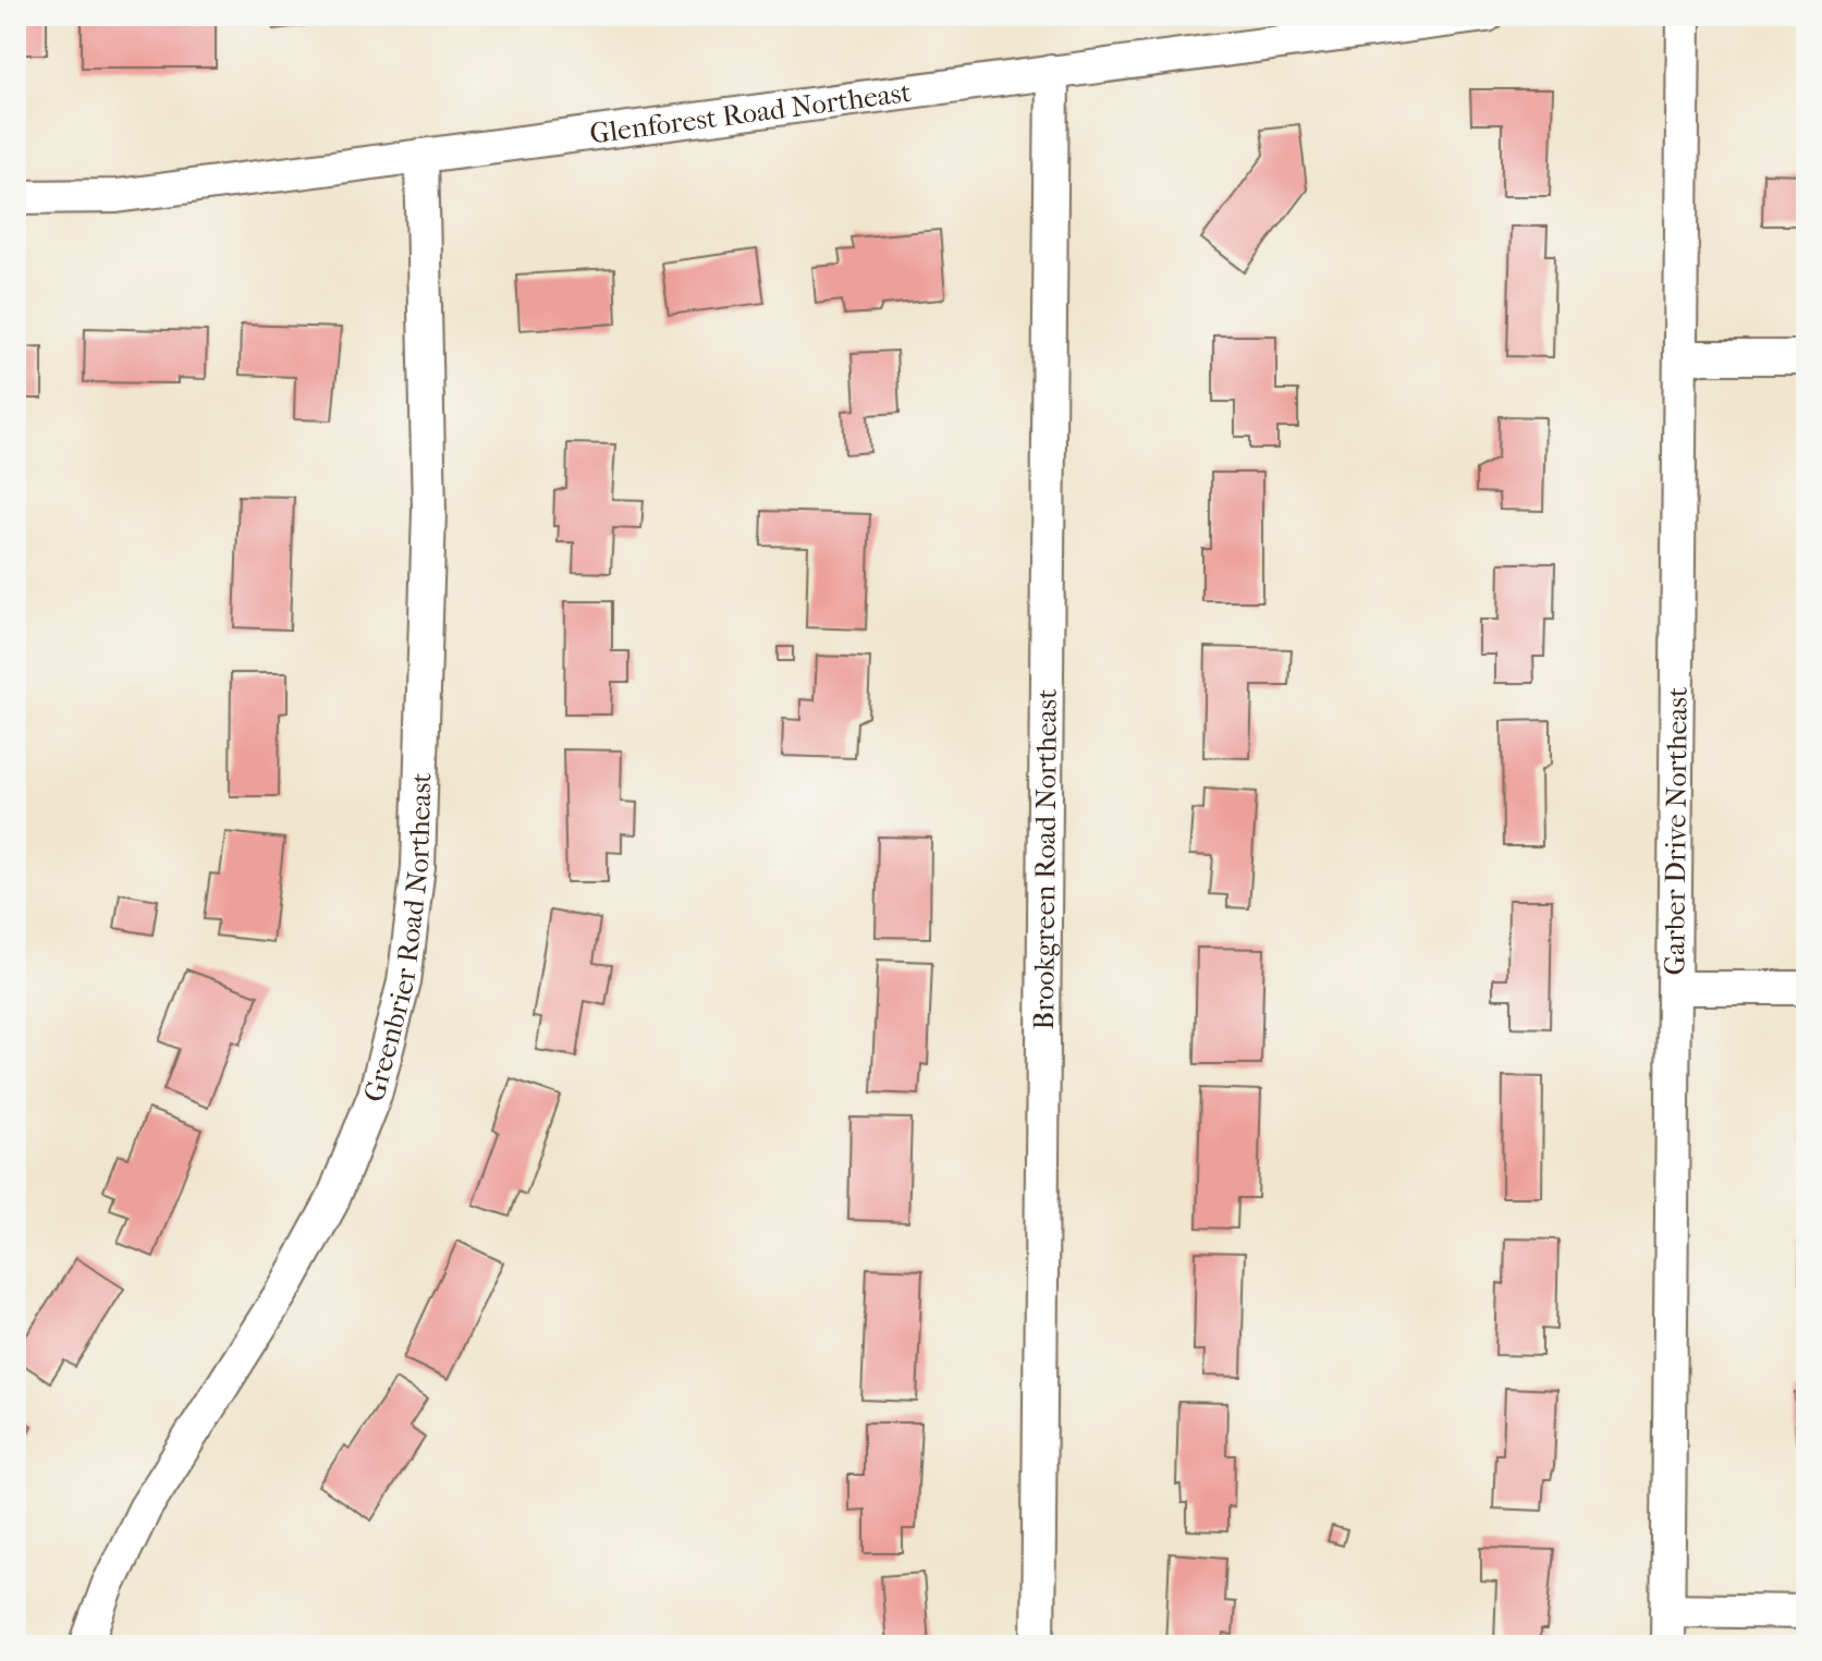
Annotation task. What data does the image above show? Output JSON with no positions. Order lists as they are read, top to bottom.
{
  "streets": {
    "street": [
      "Glenforest Road Northeast",
      "Garber Drive Northeast",
      "Brookgreen Road Northeast",
      "Greenbrier Road Northeast"
    ]
  },
  "crossings": [
    ["Glenforest Road Northeast", "Brookgreen Road Northeast"],
    ["Glenforest Road Northeast", "Greenbrier Road Northeast"]
  ]
}
